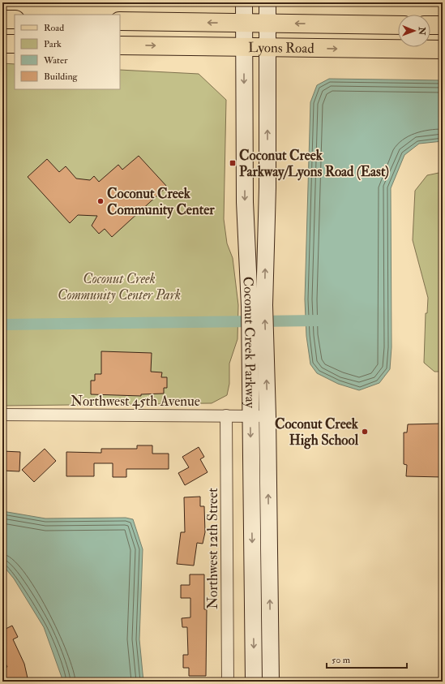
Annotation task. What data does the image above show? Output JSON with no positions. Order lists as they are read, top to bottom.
{
  "streets": {
    "main road": ["Lyons Road", "Coconut Creek Parkway"],
    "street": ["Northwest 45th Avenue", "Northwest 12th Street"]
  },
  "crossings": [
    ["Lyons Road", "Coconut Creek Parkway"],
    ["Coconut Creek Parkway", "Northwest 45th Avenue"],
    ["Northwest 45th Avenue", "Northwest 12th Street"]
  ],
  "parks": ["Coconut Creek Community Center Park"],
  "places": {
    "transit": ["Coconut Creek Parkway/Lyons Road (East)"],
    "other": ["Coconut Creek Community Center", "Coconut Creek High School"]
  },
  "legend": [
    "Road",
    "Park",
    "Water",
    "Building"
  ],
  "scale_bar": "50 m",
  "north": "right"
}
